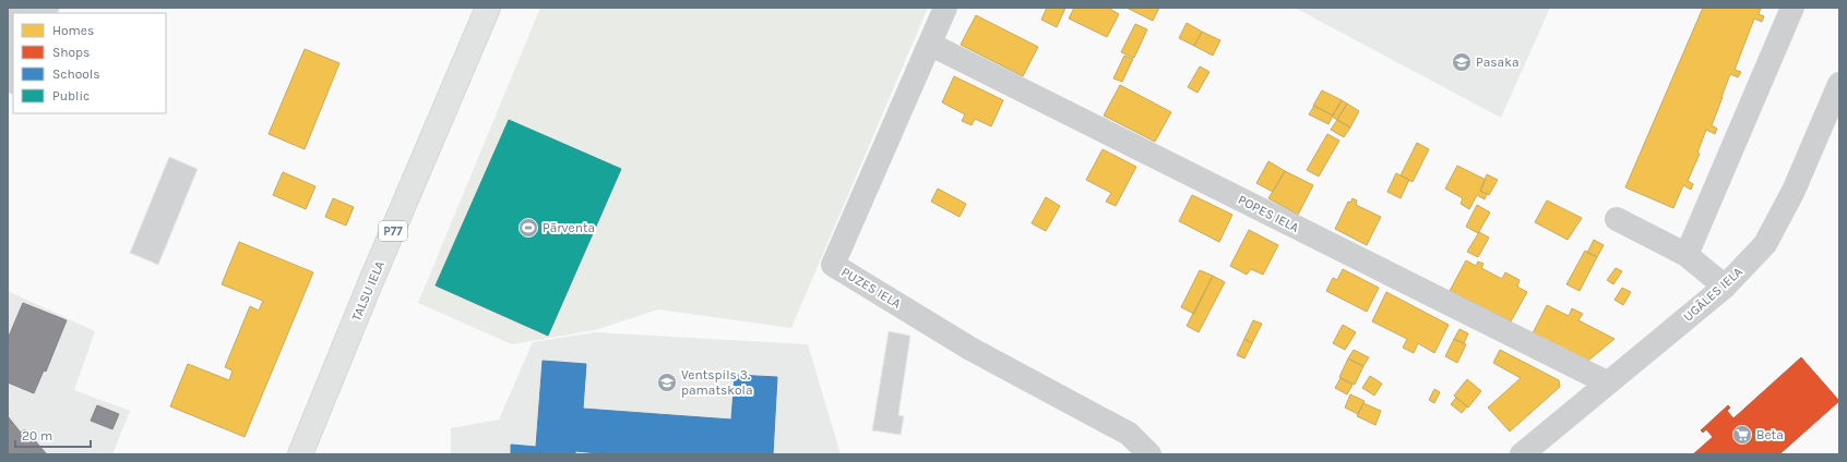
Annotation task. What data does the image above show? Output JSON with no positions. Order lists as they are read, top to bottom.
{
  "streets": {
    "main road": ["P77", "TALSU IELA"],
    "street": ["POPES IELA", "PUZES IELA", "UGĀLES IELA"]
  },
  "crossings": [
    ["POPES IELA", "PUZES IELA"],
    ["POPES IELA", "UGĀLES IELA"]
  ],
  "places": {
    "school or university": ["Pasaka", "Ventspils 3. pamatskola"],
    "sports": ["Pārventa"],
    "supermarket": ["Beta"]
  },
  "legend": [
    "Homes",
    "Shops",
    "Schools",
    "Public"
  ],
  "scale_bar": "20 m"
}
